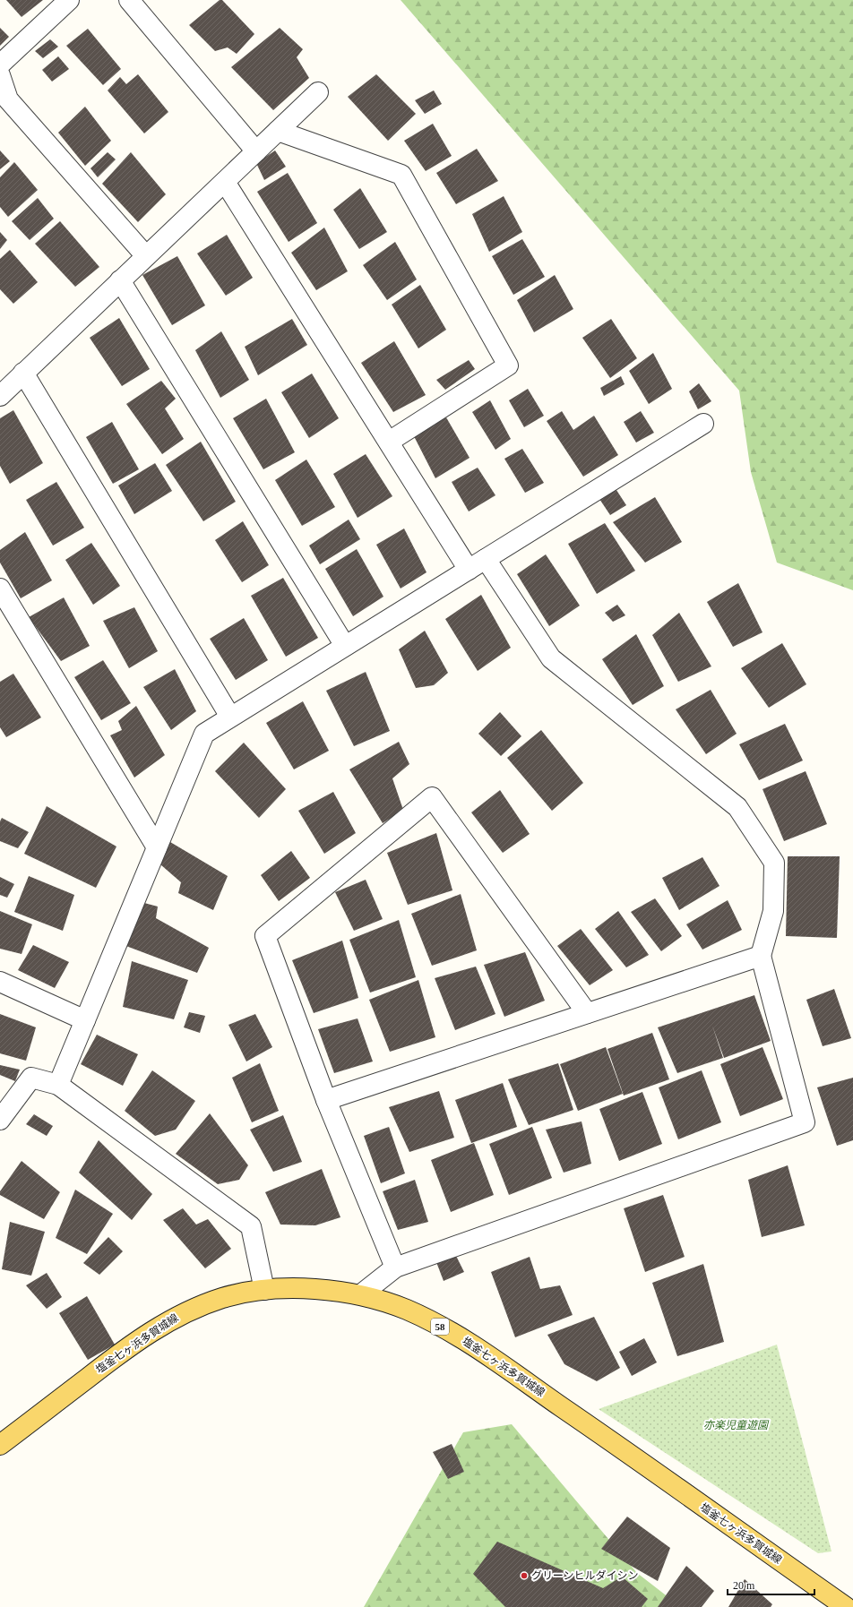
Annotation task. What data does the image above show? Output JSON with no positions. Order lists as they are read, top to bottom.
{
  "streets": {
    "main road": ["58", "塩釜七ヶ浜多賀城線"]
  },
  "parks": ["亦楽児童遊園"],
  "places": ["グリーンヒルダイシン"],
  "scale_bar": "20 m"
}
